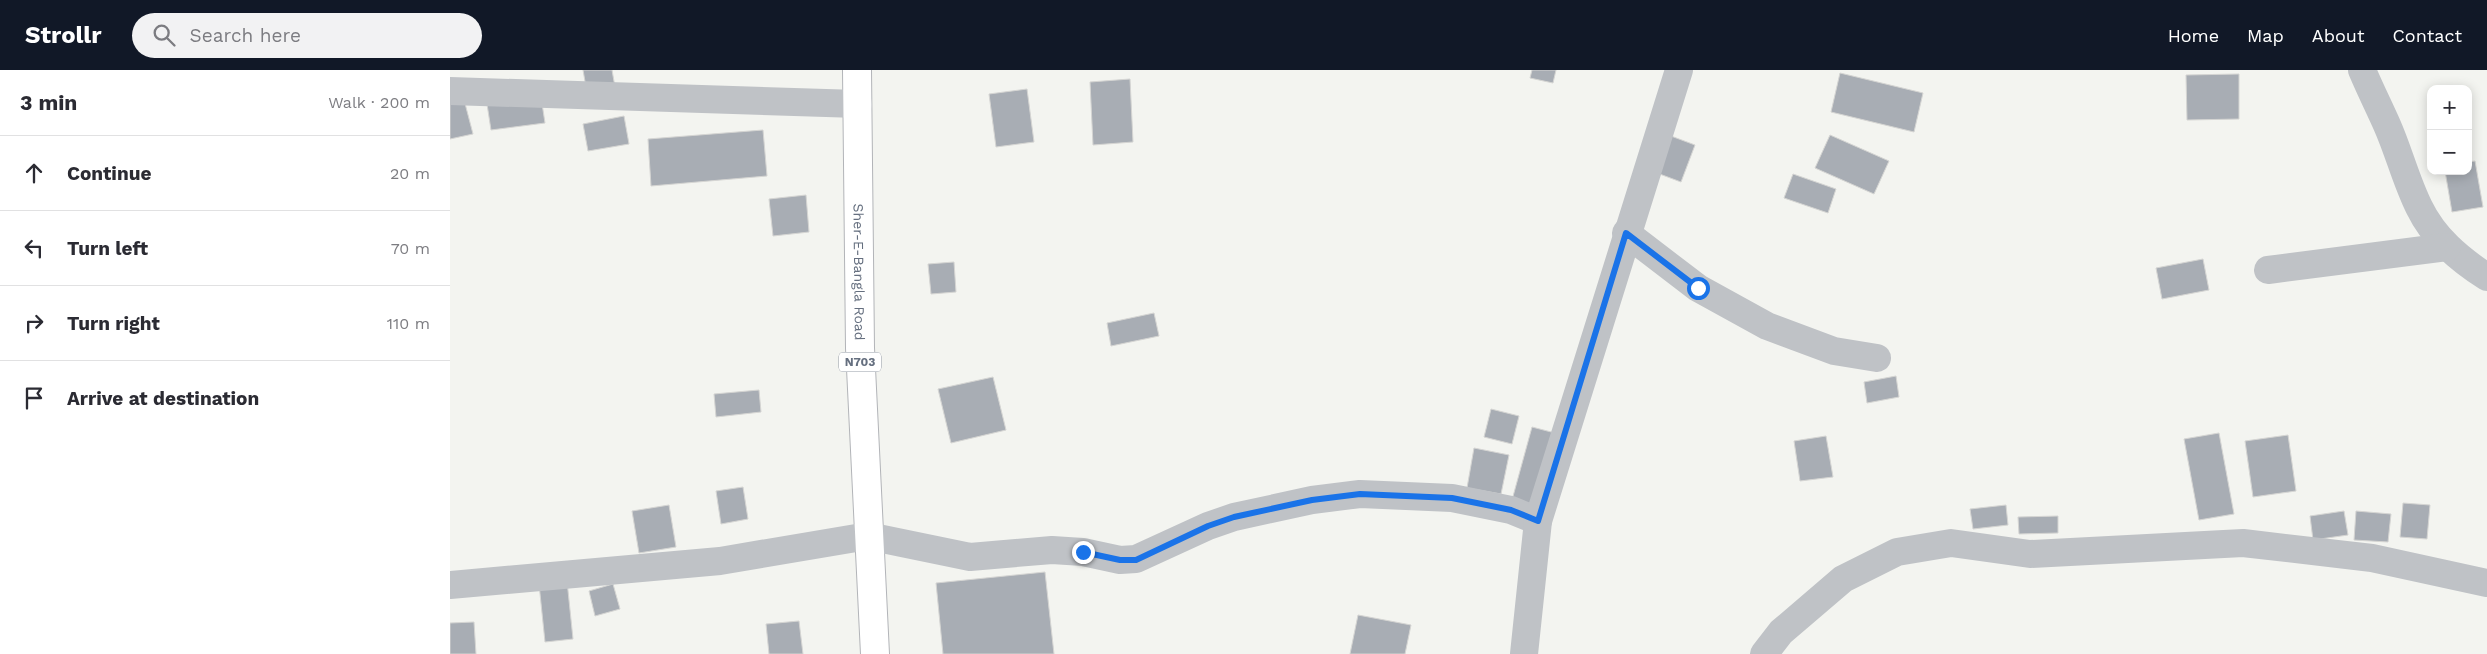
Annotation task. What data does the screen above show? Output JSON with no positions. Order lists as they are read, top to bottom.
{
  "streets": {
    "highway": ["Sher-E-Bangla Road", "N703"]
  },
  "page": {
    "header": "Strollr",
    "search": "Search here",
    "nav": [
      "Home",
      "Map",
      "About",
      "Contact"
    ],
    "heading": ["3 min", "Walk · 200 m"],
    "map_buttons": ["+", "−"],
    "list": [
      ["Continue", "20 m"],
      ["Turn left", "70 m"],
      ["Turn right", "110 m"],
      "Arrive at destination"
    ]
  }
}
